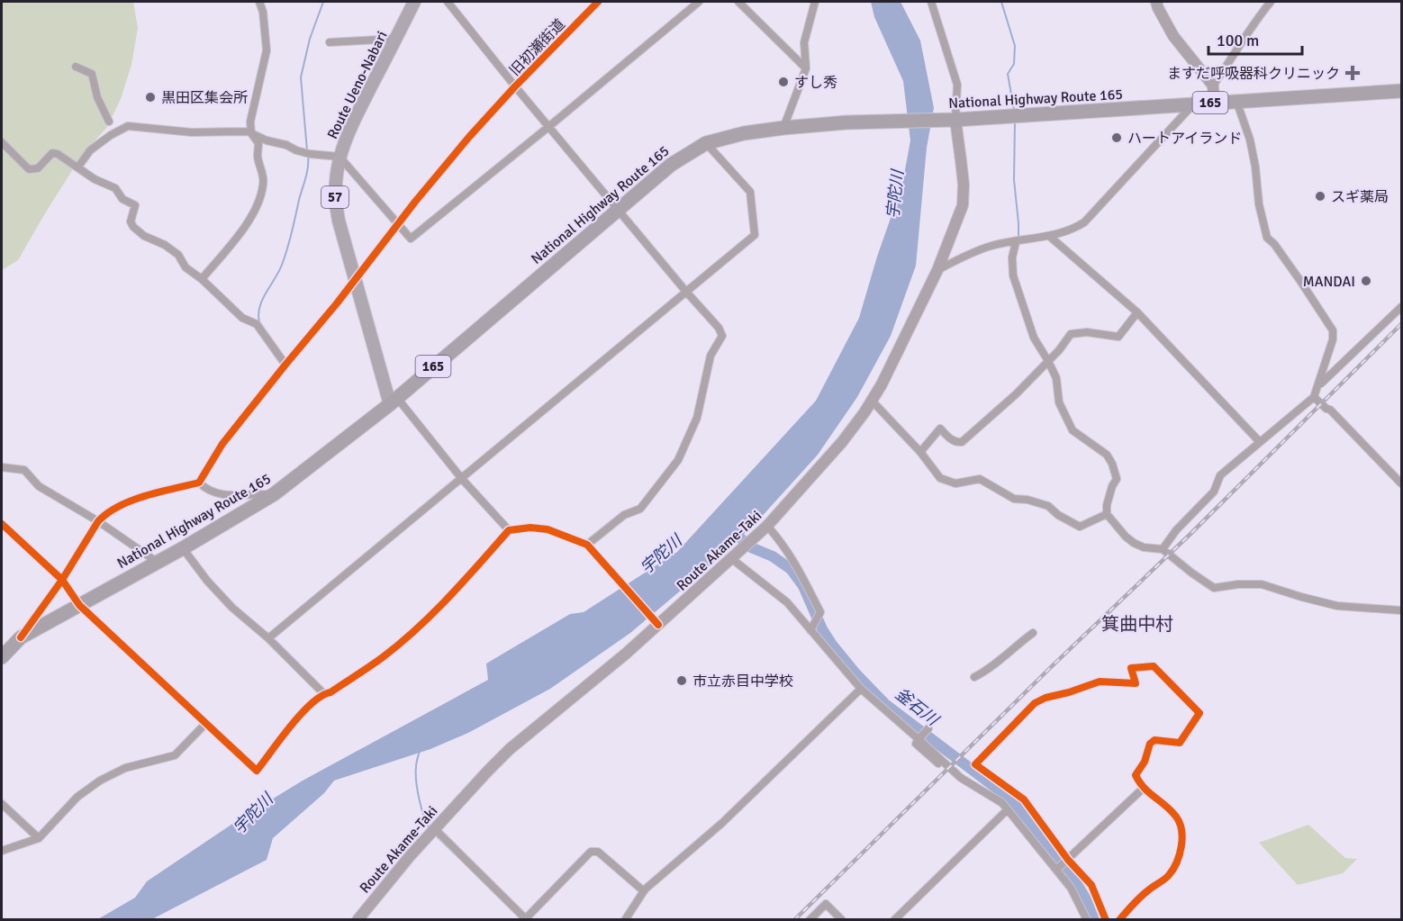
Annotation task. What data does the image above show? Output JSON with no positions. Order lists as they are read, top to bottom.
{
  "streets": {
    "highway": ["National Highway Route 165", "165"],
    "main road": ["Route Ueno-Nabari", "57", "Route Akame-Taki"],
    "street": ["旧初瀬街道"]
  },
  "crossings": [
    ["旧初瀬街道", "Route Ueno-Nabari"],
    ["Route Ueno-Nabari", "National Highway Route 165"],
    ["National Highway Route 165", "Route Akame-Taki"]
  ],
  "districts": ["箕曲中村"],
  "water": ["宇陀川", "釜石川"],
  "places": {
    "health": ["ますだ呼吸器科クリニック"],
    "other": [
      "すし秀",
      "黒田区集会所",
      "ハートアイランド",
      "スギ薬局",
      "MANDAI",
      "市立赤目中学校"
    ]
  },
  "scale_bar": "100 m"
}
